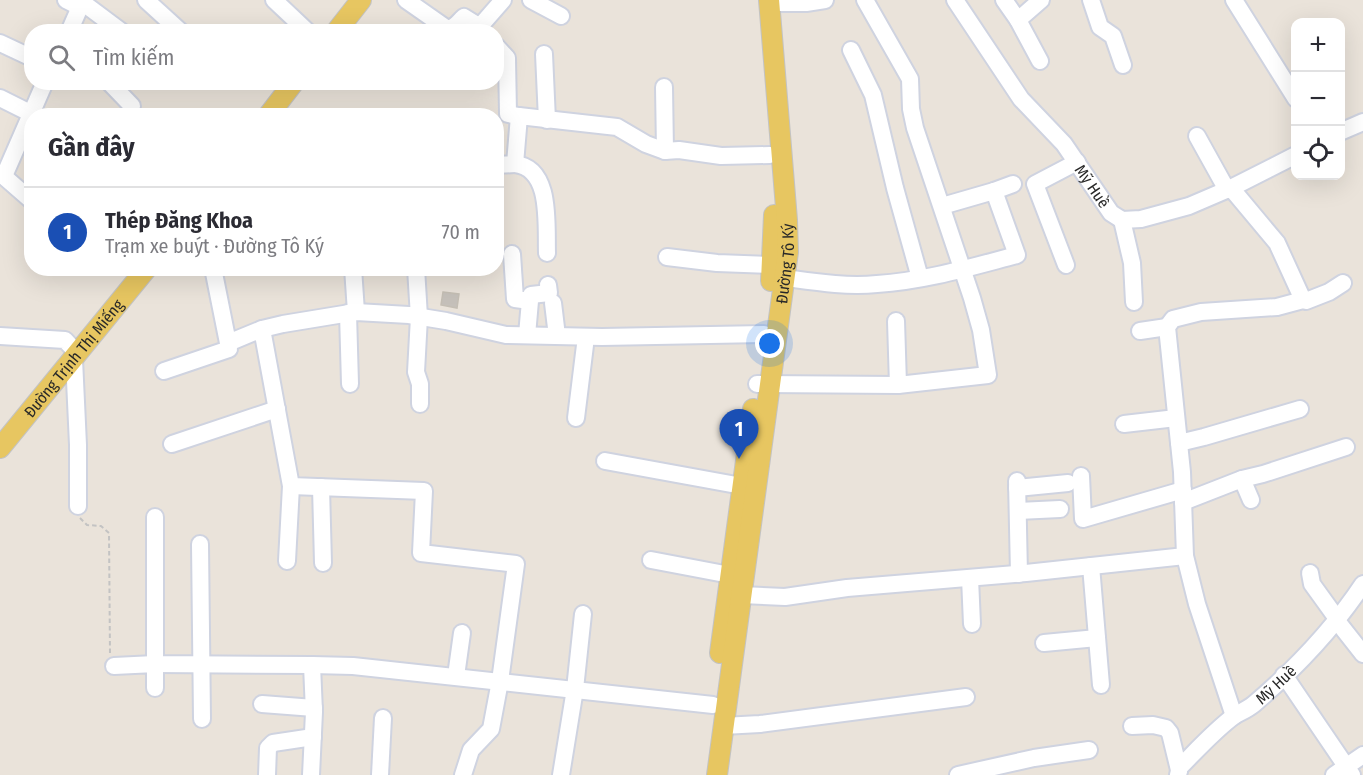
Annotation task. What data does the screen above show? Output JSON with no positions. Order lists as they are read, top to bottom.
{
  "streets": {
    "main road": ["Đường Tô Ký", "Đường Trịnh Thị Miếng"],
    "street": ["Mỹ Huề"]
  },
  "page": {
    "map_buttons": ["+", "−"],
    "search": "Tìm kiếm",
    "heading": "Gần đây",
    "list": [
      {
        "mark": "1",
        "name": "Thép Đăng Khoa",
        "note": "Trạm xe buýt · Đường Tô Ký",
        "value": "70 m"
      }
    ],
    "pins": "1"
  }
}
